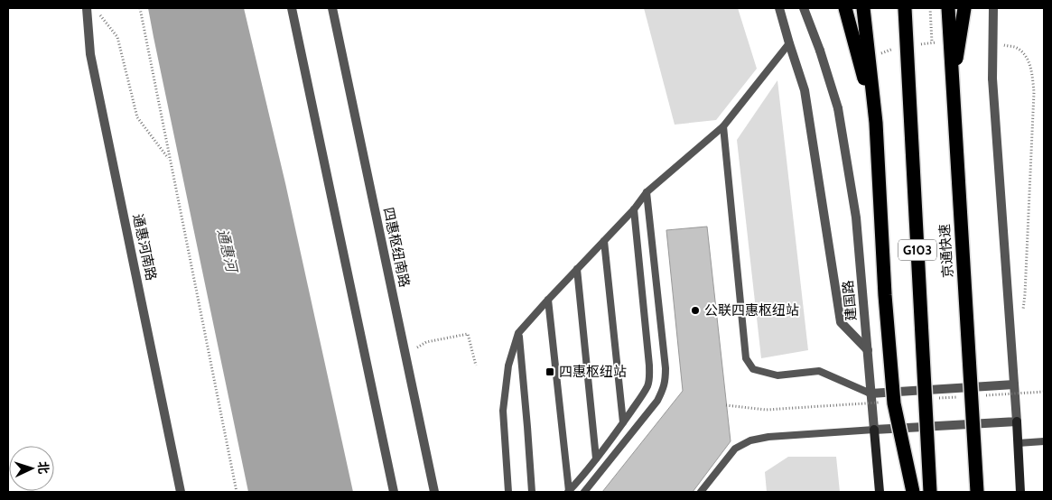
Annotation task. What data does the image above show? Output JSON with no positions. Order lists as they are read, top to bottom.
{
  "streets": {
    "highway": ["G103", "京通快速"],
    "main road": ["建国路"],
    "street": ["通惠河南路", "四惠枢纽南路"]
  },
  "water": ["通惠河"],
  "places": {
    "other": ["公联四惠枢纽站"],
    "transit": ["四惠枢纽站"]
  },
  "north": "right"
}
